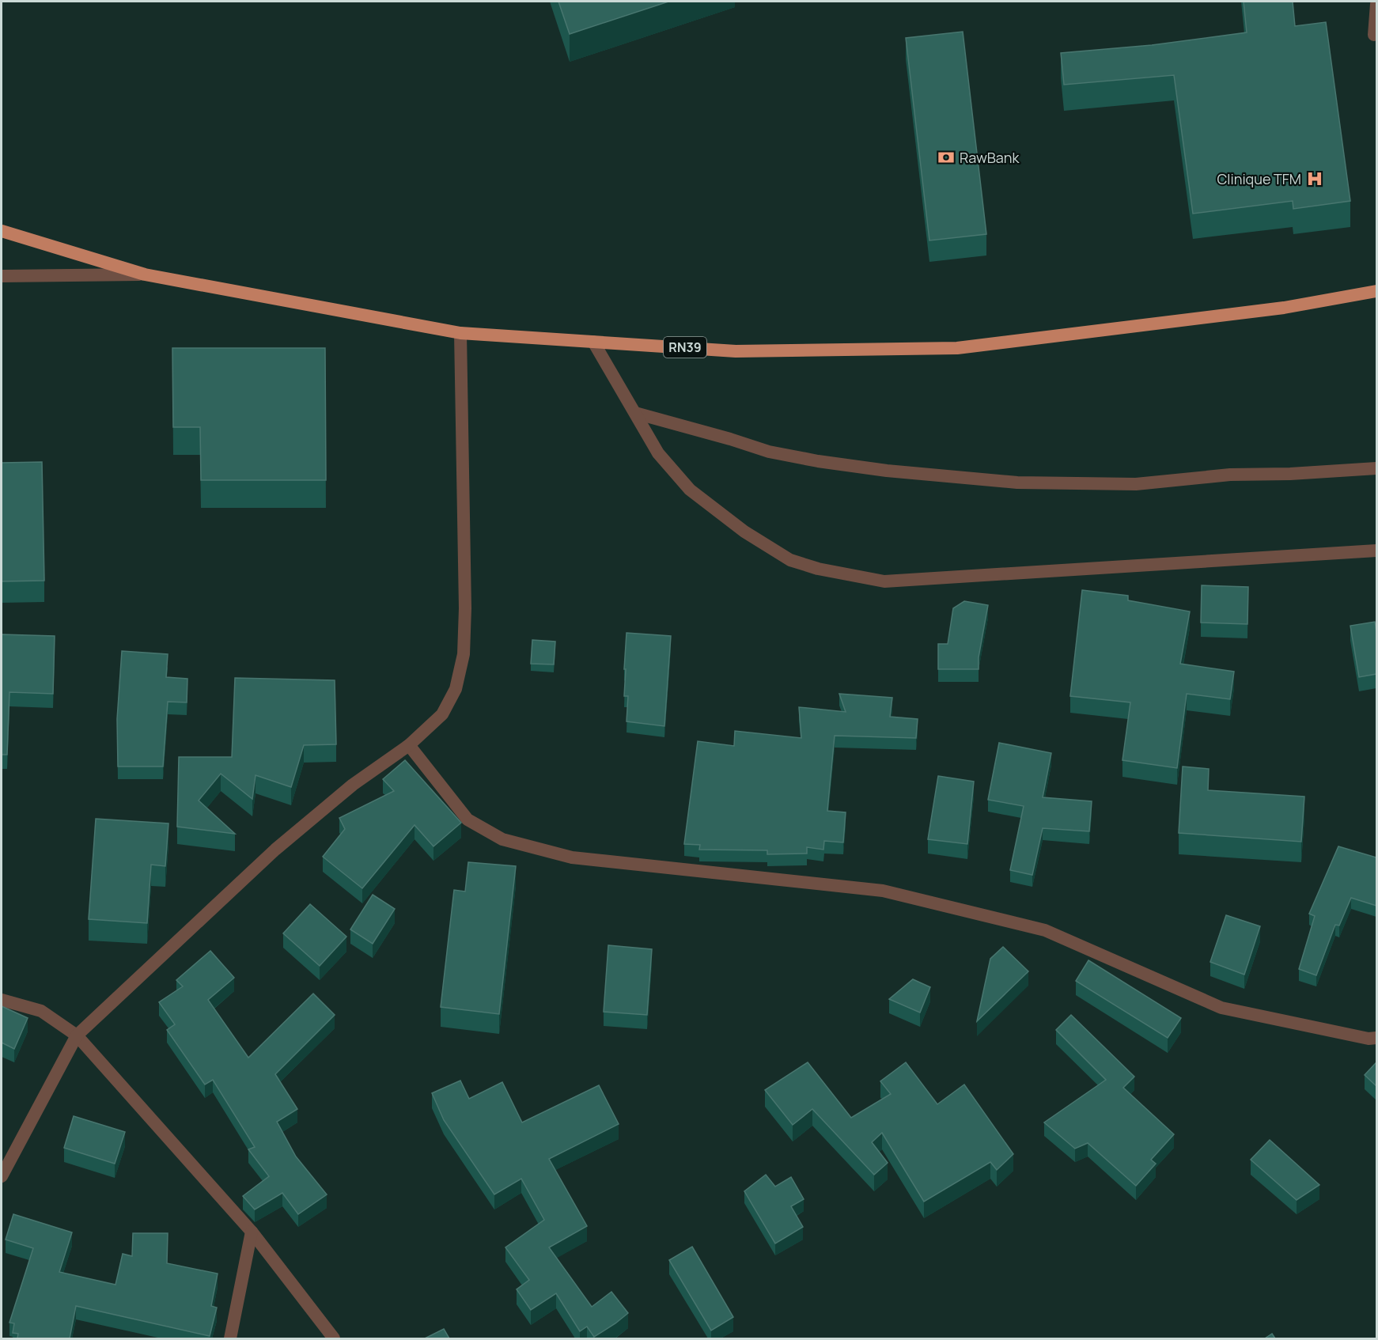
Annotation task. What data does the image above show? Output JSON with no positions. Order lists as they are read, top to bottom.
{
  "streets": {
    "highway": ["RN39"]
  },
  "places": {
    "bank": ["RawBank"],
    "hospital": ["Clinique TFM"]
  }
}
